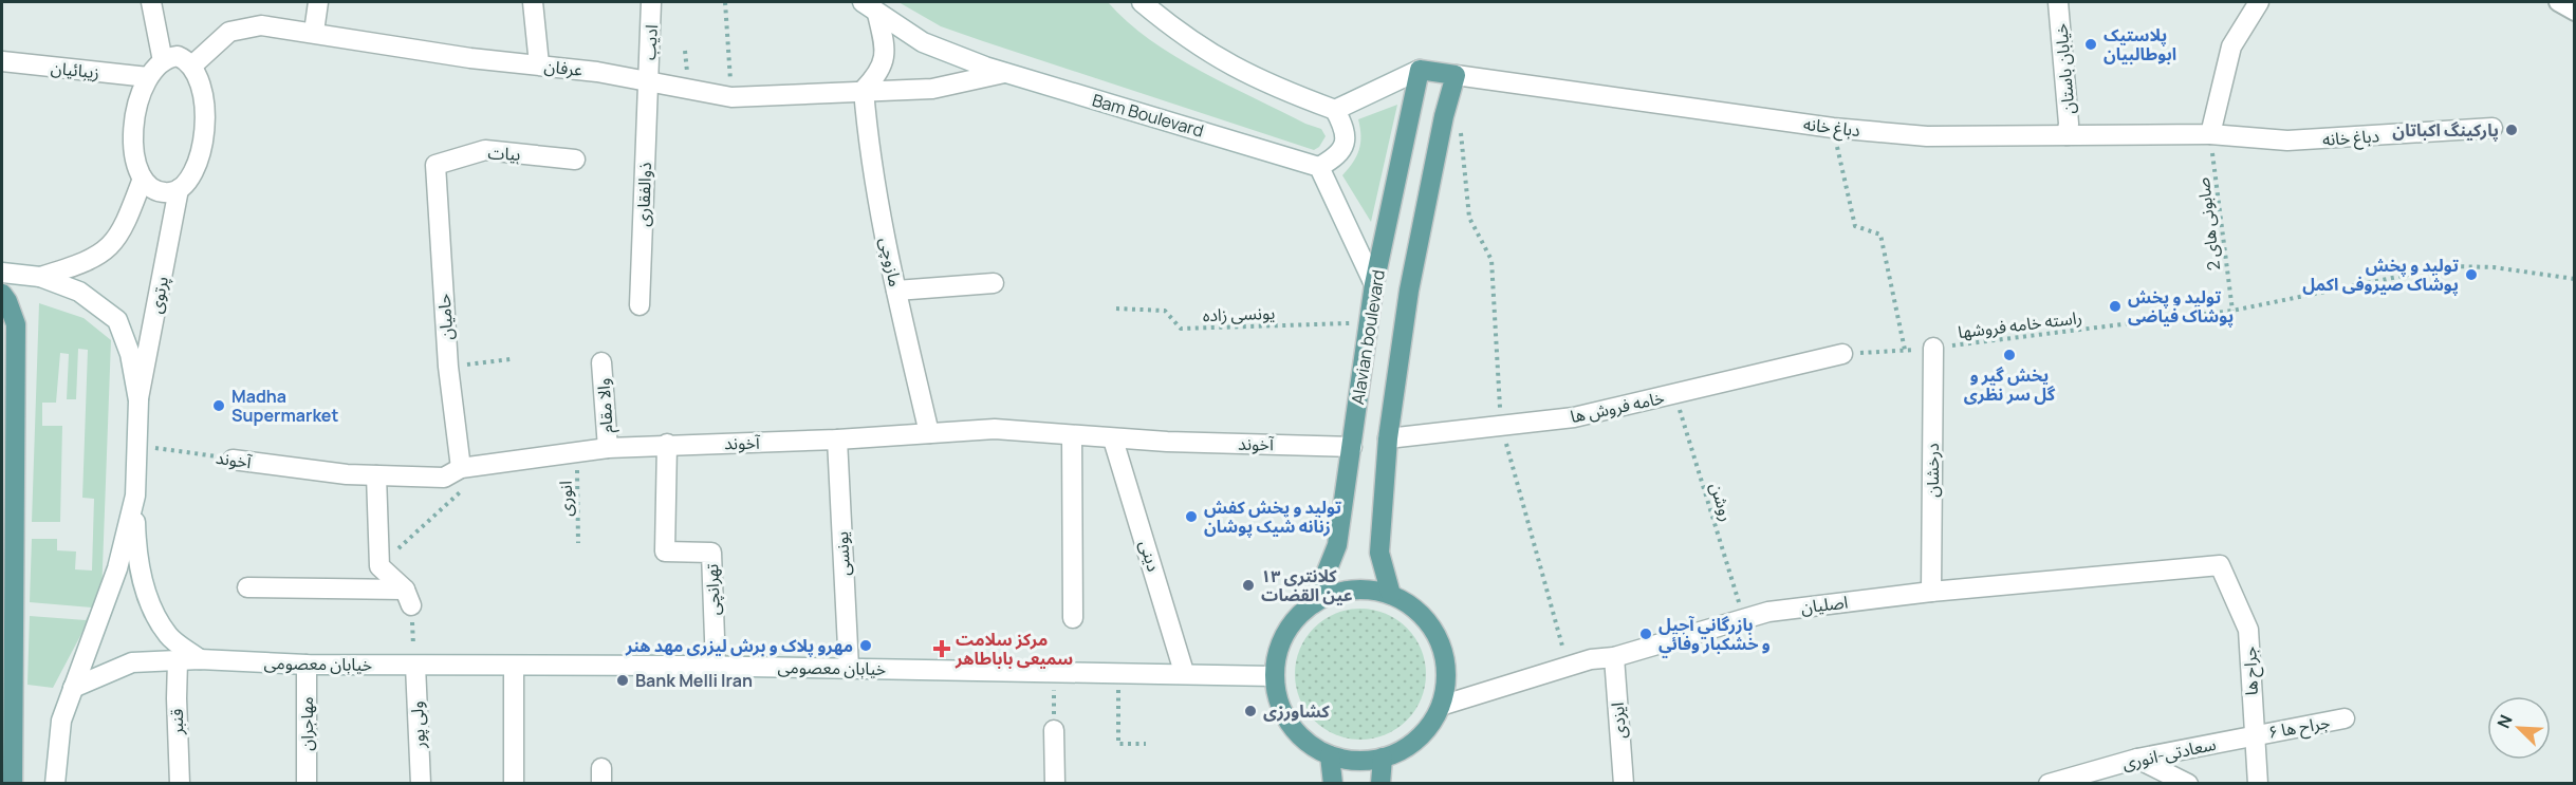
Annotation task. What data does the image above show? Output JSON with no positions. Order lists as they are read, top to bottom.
{
  "streets": {
    "main road": ["Alavian boulevard"],
    "street": [
      "ادیب",
      "عرفان",
      "خیابان باستان",
      "زیبائیان",
      "Bam Boulevard",
      "دباغ خانه",
      "بیات",
      "ذوالفقاری",
      "مازوچی",
      "پرتوی",
      "حامیان",
      "والا مقام",
      "خامه فروش ها",
      "آخوند",
      "درخشان",
      "یونسی",
      "دینی",
      "تهرانچی",
      "اصلیان",
      "خیابان معصومی",
      "جراح ها",
      "ایزدی",
      "قنبر",
      "مهاجران",
      "ولی پور",
      "جراح ها ۶",
      "سعادتی-انوری"
    ],
    "path": [
      "صابونی های 2",
      "یونسی زاده",
      "راسته خامه فروشها",
      "انوری",
      "روشن"
    ]
  },
  "crossings": [
    ["ادیب", "عرفان"],
    ["ادیب", "ذوالفقاری"],
    ["عرفان", "Bam Boulevard"],
    ["عرفان", "ذوالفقاری"],
    ["عرفان", "مازوچی"],
    ["عرفان", "پرتوی"],
    ["خیابان باستان", "دباغ خانه"],
    ["دباغ خانه", "صابونی های 2"],
    ["دباغ خانه", "Alavian boulevard"],
    ["بیات", "حامیان"],
    ["صابونی های 2", "راسته خامه فروشها"],
    ["مازوچی", "آخوند"],
    ["یونسی زاده", "Alavian boulevard"],
    ["حامیان", "آخوند"],
    ["راسته خامه فروشها", "خامه فروش ها"],
    ["راسته خامه فروشها", "درخشان"],
    ["Alavian boulevard", "خامه فروش ها"],
    ["Alavian boulevard", "آخوند"],
    ["Alavian boulevard", "اصلیان"],
    ["Alavian boulevard", "خیابان معصومی"],
    ["والا مقام", "آخوند"],
    ["خامه فروش ها", "روشن"],
    ["آخوند", "انوری"],
    ["آخوند", "یونسی"],
    ["آخوند", "دینی"],
    ["آخوند", "تهرانچی"],
    ["درخشان", "اصلیان"],
    ["روشن", "اصلیان"],
    ["یونسی", "خیابان معصومی"],
    ["دینی", "خیابان معصومی"],
    ["تهرانچی", "خیابان معصومی"],
    ["اصلیان", "خیابان معصومی"],
    ["اصلیان", "جراح ها"],
    ["اصلیان", "ایزدی"],
    ["خیابان معصومی", "قنبر"],
    ["خیابان معصومی", "مهاجران"],
    ["خیابان معصومی", "ولی پور"],
    ["جراح ها", "جراح ها ۶"],
    ["جراح ها", "سعادتی-انوری"],
    ["جراح ها ۶", "سعادتی-انوری"]
  ],
  "places": {
    "other": [
      "پلاستیک ابوطالبیان",
      "پارکینگ اکباتان",
      "تولید و پخش پوشاک صیروفی اکمل",
      "تولید و پخش پوشاک فیاضی",
      "پخش گیر و گل سر نظری",
      "Madha Supermarket",
      "تولید و پخش کفش زنانه شیک پوشان",
      "کلانتری ۱۳ عین القضات",
      "بازرگاني آجيل و خشكبار وفائي",
      "مهرو پلاک و برش لیزری مهد هنر",
      "Bank Melli Iran",
      "کشاورزی"
    ],
    "health": ["مرکز سلامت سمیعی باباطاهر"]
  },
  "north": "top left"
}
